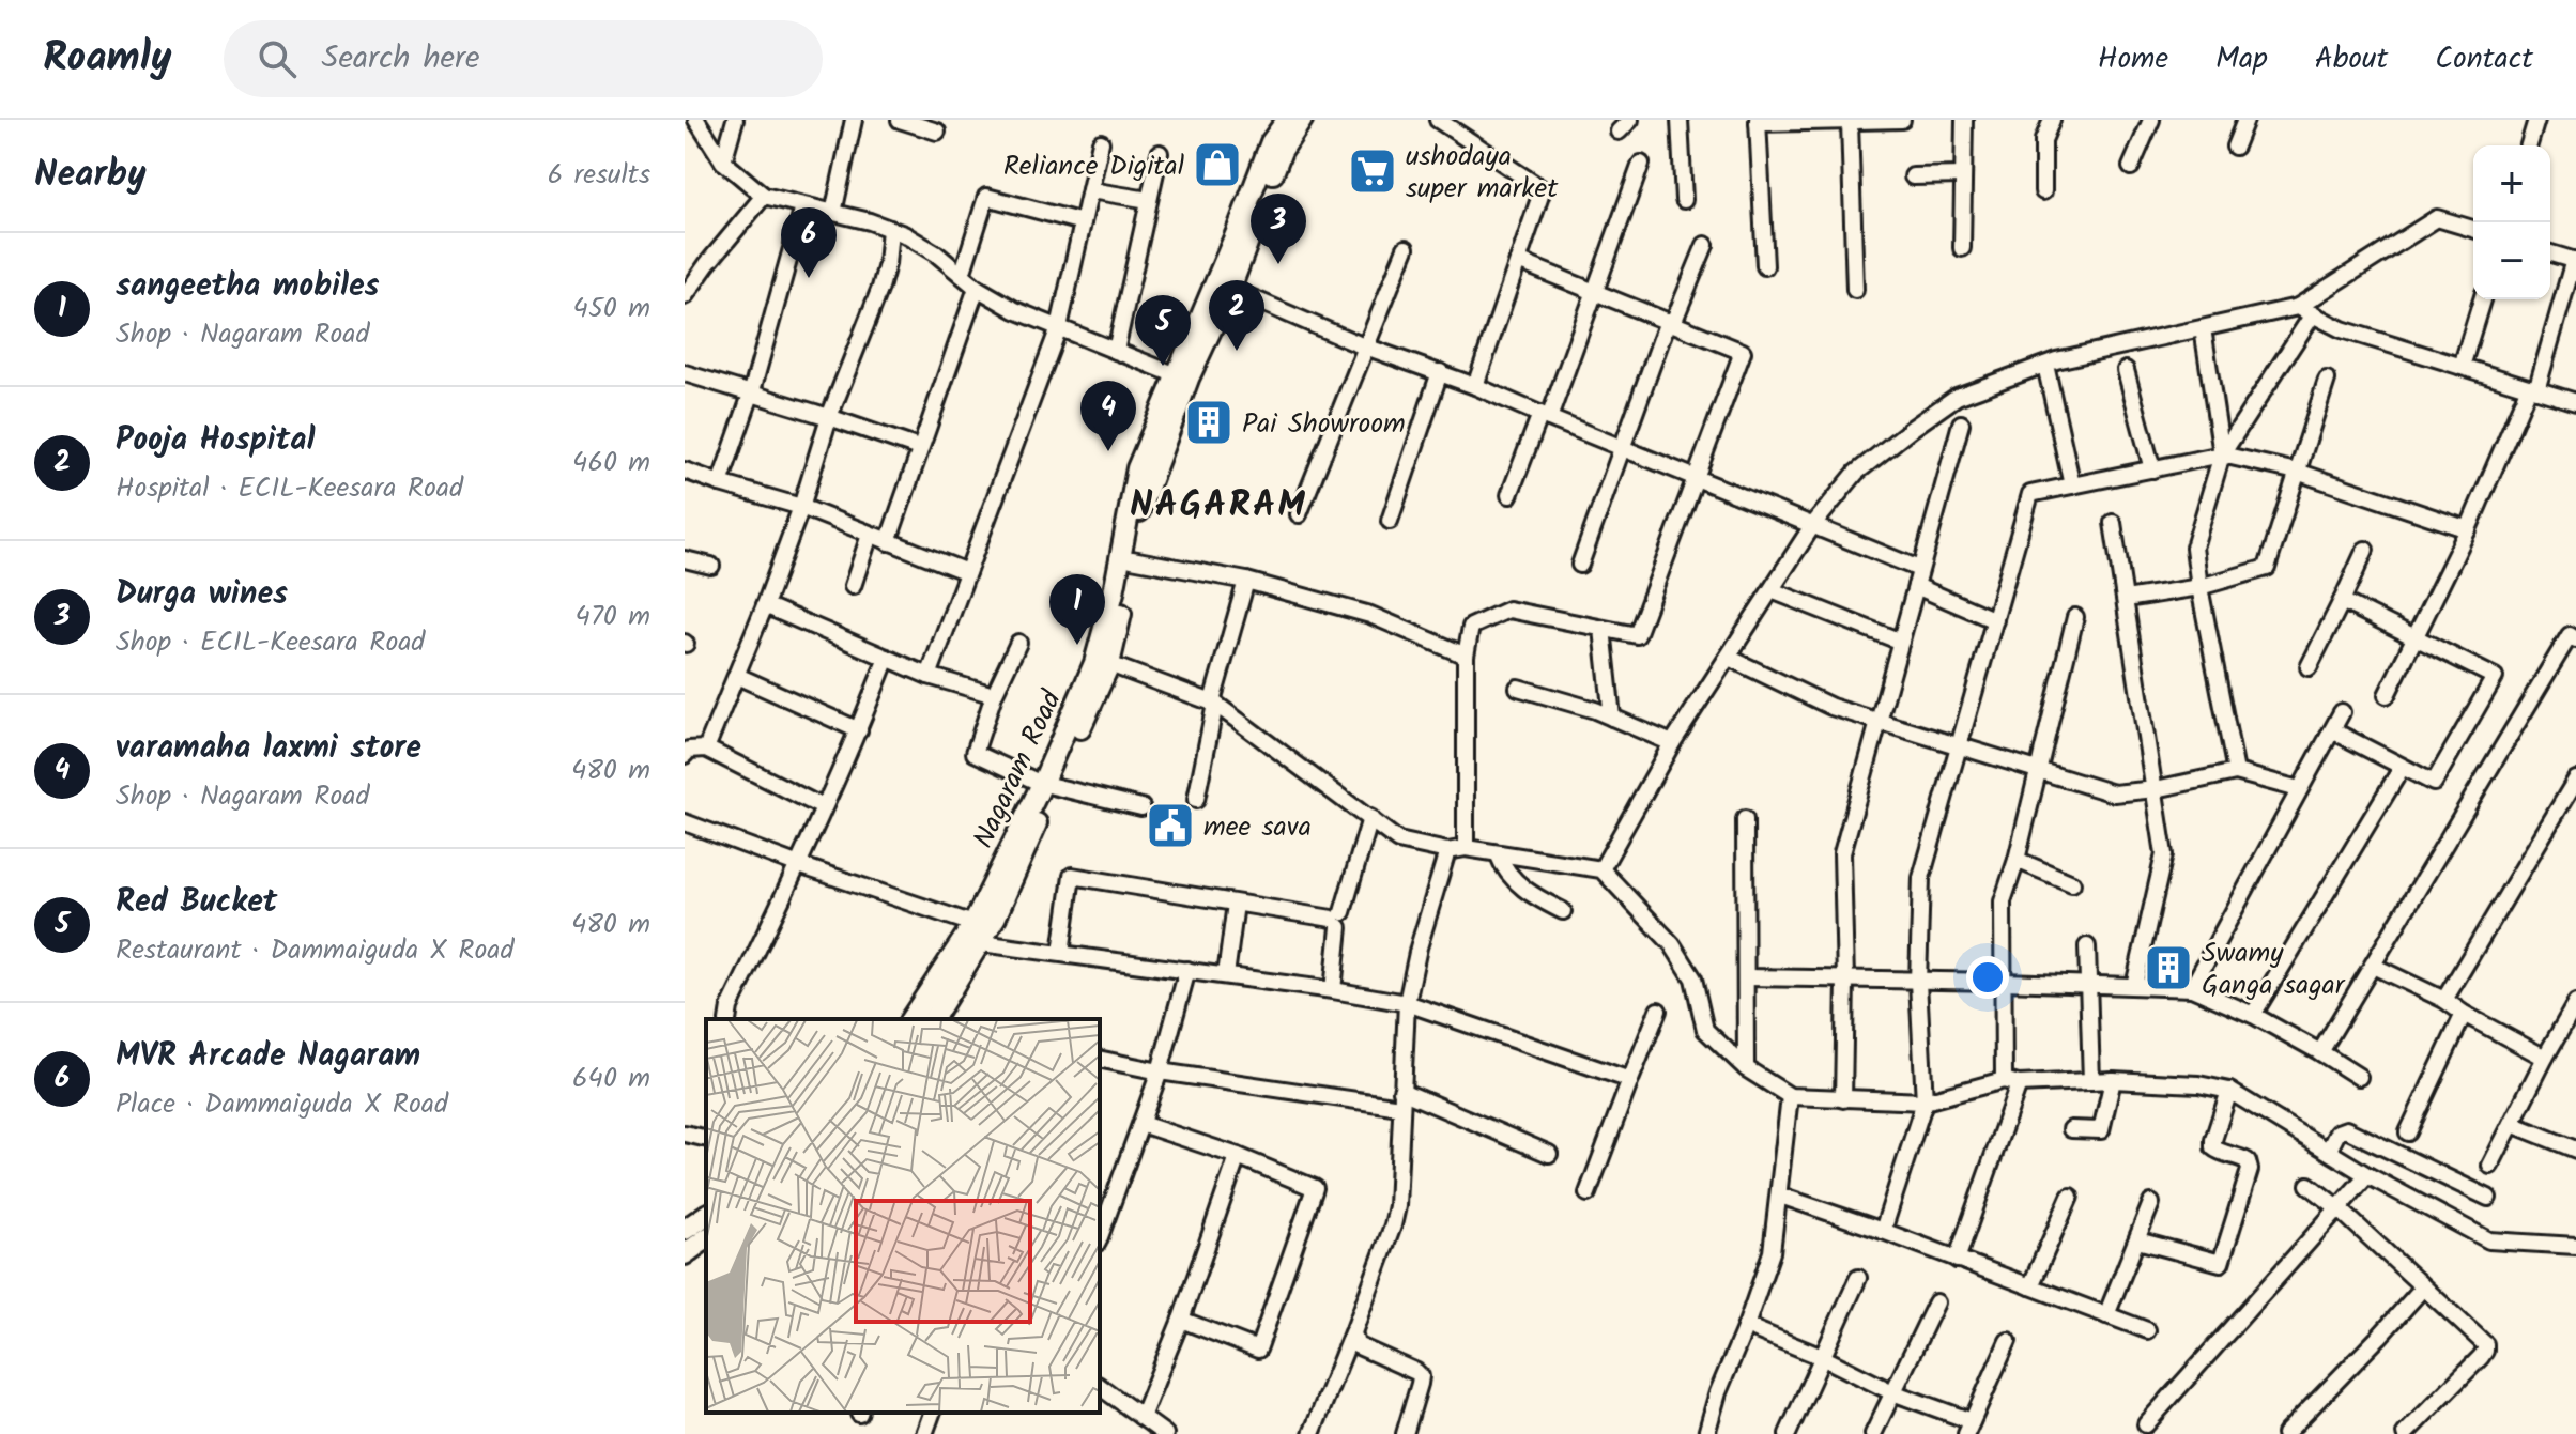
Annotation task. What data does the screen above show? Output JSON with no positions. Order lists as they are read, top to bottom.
{
  "streets": {
    "main road": ["Nagaram Road"]
  },
  "districts": ["NAGARAM"],
  "places": {
    "shop": ["Reliance Digital"],
    "supermarket": ["ushodaya super market"],
    "building": ["Pai Showroom", "Swamy Ganga sagar"],
    "public building": ["mee sava"]
  },
  "page": {
    "header": "Roamly",
    "search": "Search here",
    "nav": [
      "Home",
      "Map",
      "About",
      "Contact"
    ],
    "heading": ["Nearby", "6 results"],
    "map_buttons": ["+", "−"],
    "pins": [
      "3",
      "6",
      "2",
      "5",
      "4",
      "1"
    ],
    "list": [
      {
        "mark": "1",
        "name": "sangeetha mobiles",
        "note": "Shop · Nagaram Road",
        "value": "450 m"
      },
      {
        "mark": "2",
        "name": "Pooja Hospital",
        "note": "Hospital · ECIL-Keesara Road",
        "value": "460 m"
      },
      {
        "mark": "3",
        "name": "Durga wines",
        "note": "Shop · ECIL-Keesara Road",
        "value": "470 m"
      },
      {
        "mark": "4",
        "name": "varamaha laxmi store",
        "note": "Shop · Nagaram Road",
        "value": "480 m"
      },
      {
        "mark": "5",
        "name": "Red Bucket",
        "note": "Restaurant · Dammaiguda X Road",
        "value": "480 m"
      },
      {
        "mark": "6",
        "name": "MVR Arcade Nagaram",
        "note": "Place · Dammaiguda X Road",
        "value": "640 m"
      }
    ]
  }
}
